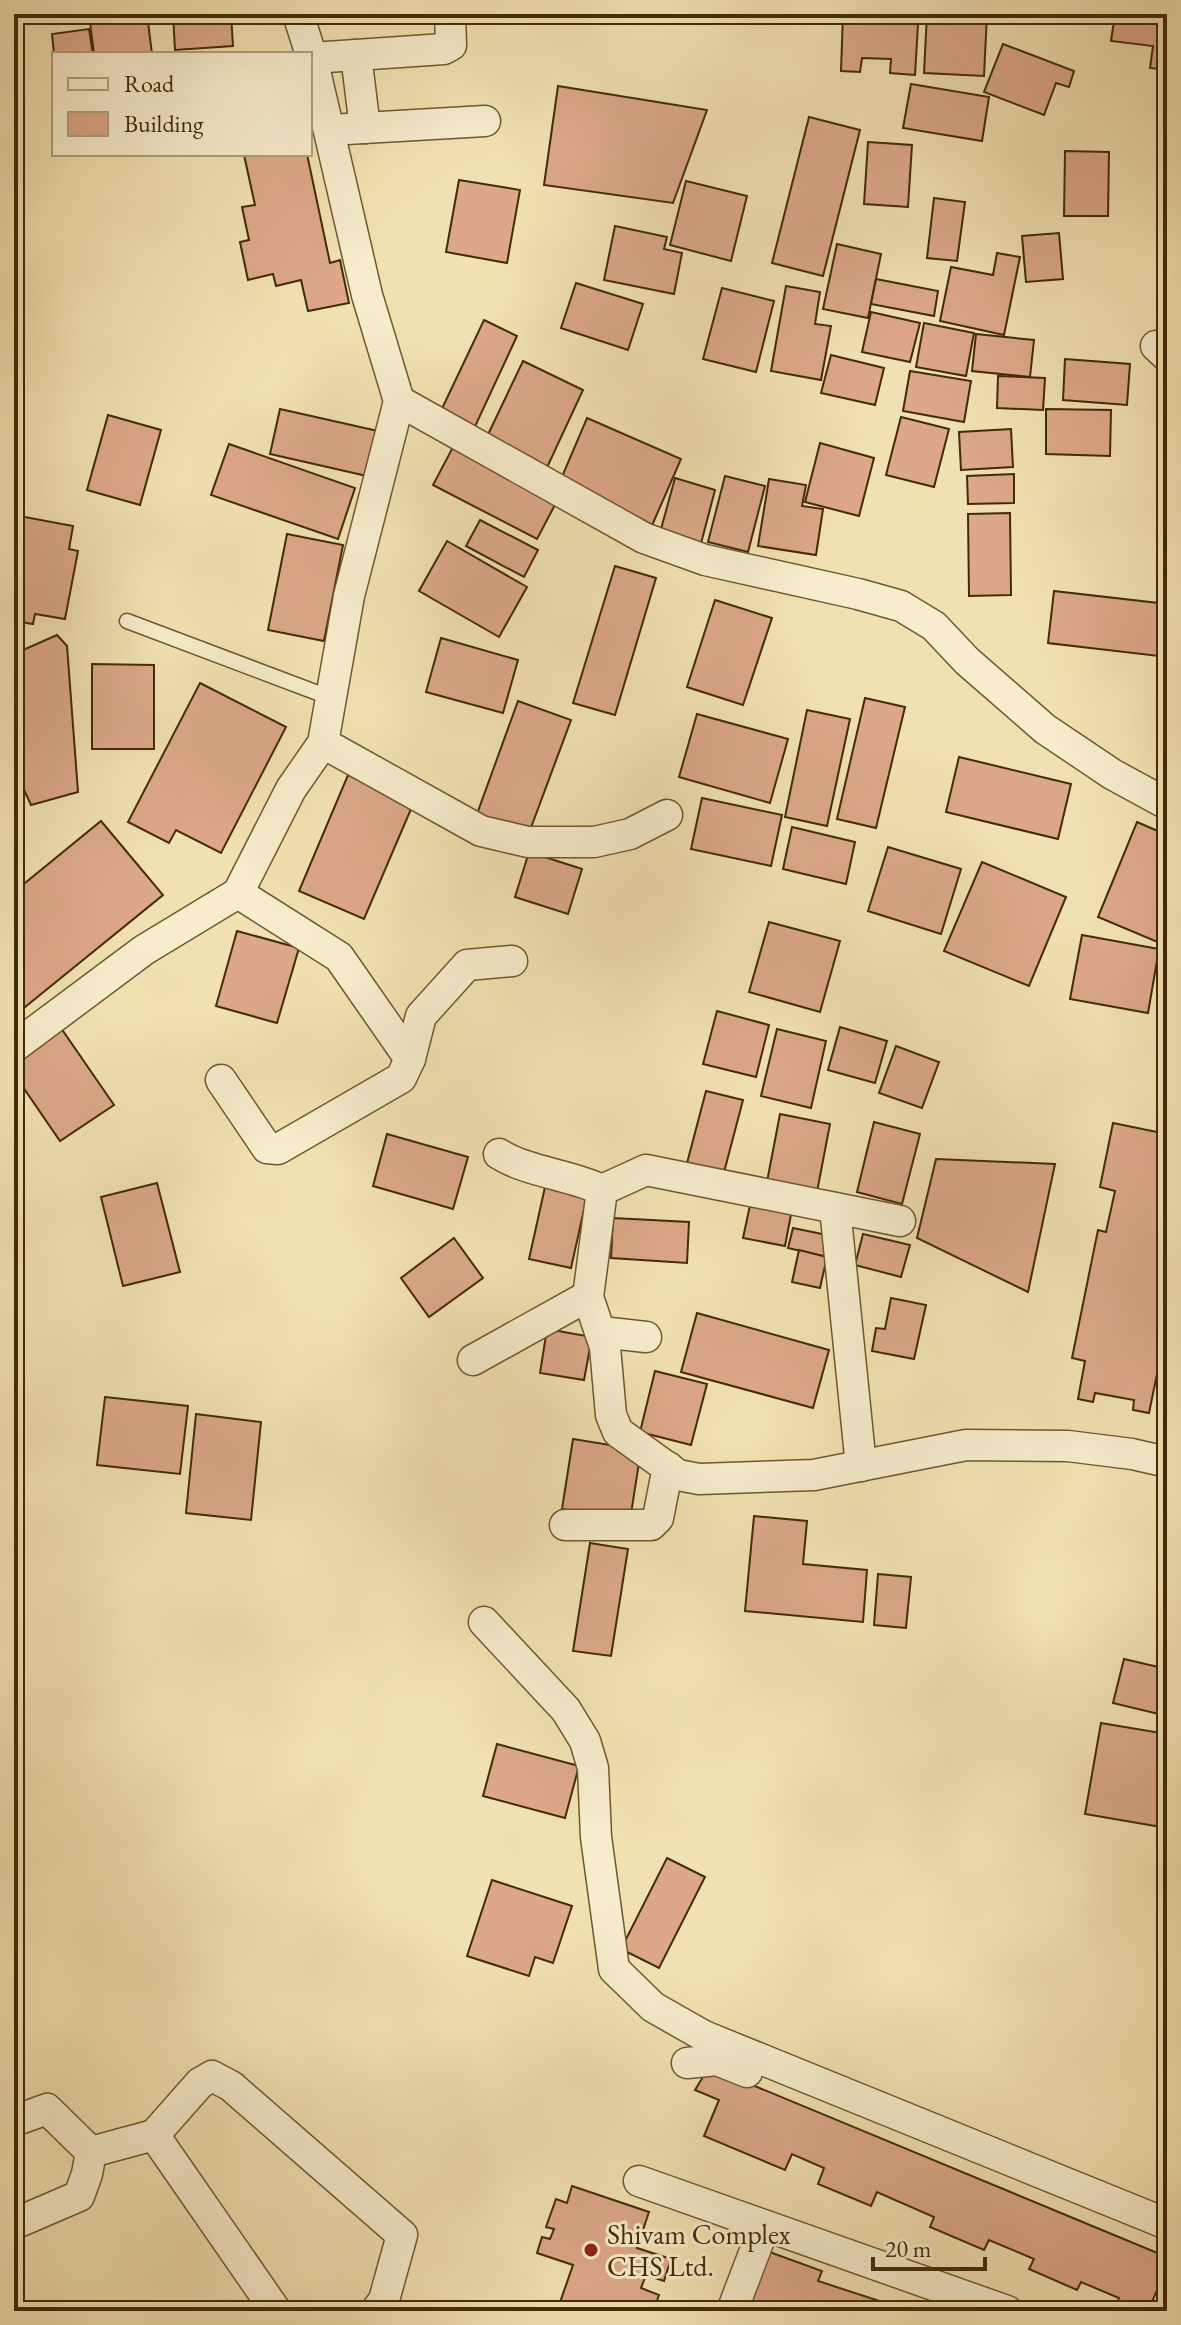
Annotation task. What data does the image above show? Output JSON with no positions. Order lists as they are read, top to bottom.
{
  "places": ["Shivam Complex CHS Ltd."],
  "legend": ["Road", "Building"],
  "scale_bar": "20 m"
}
